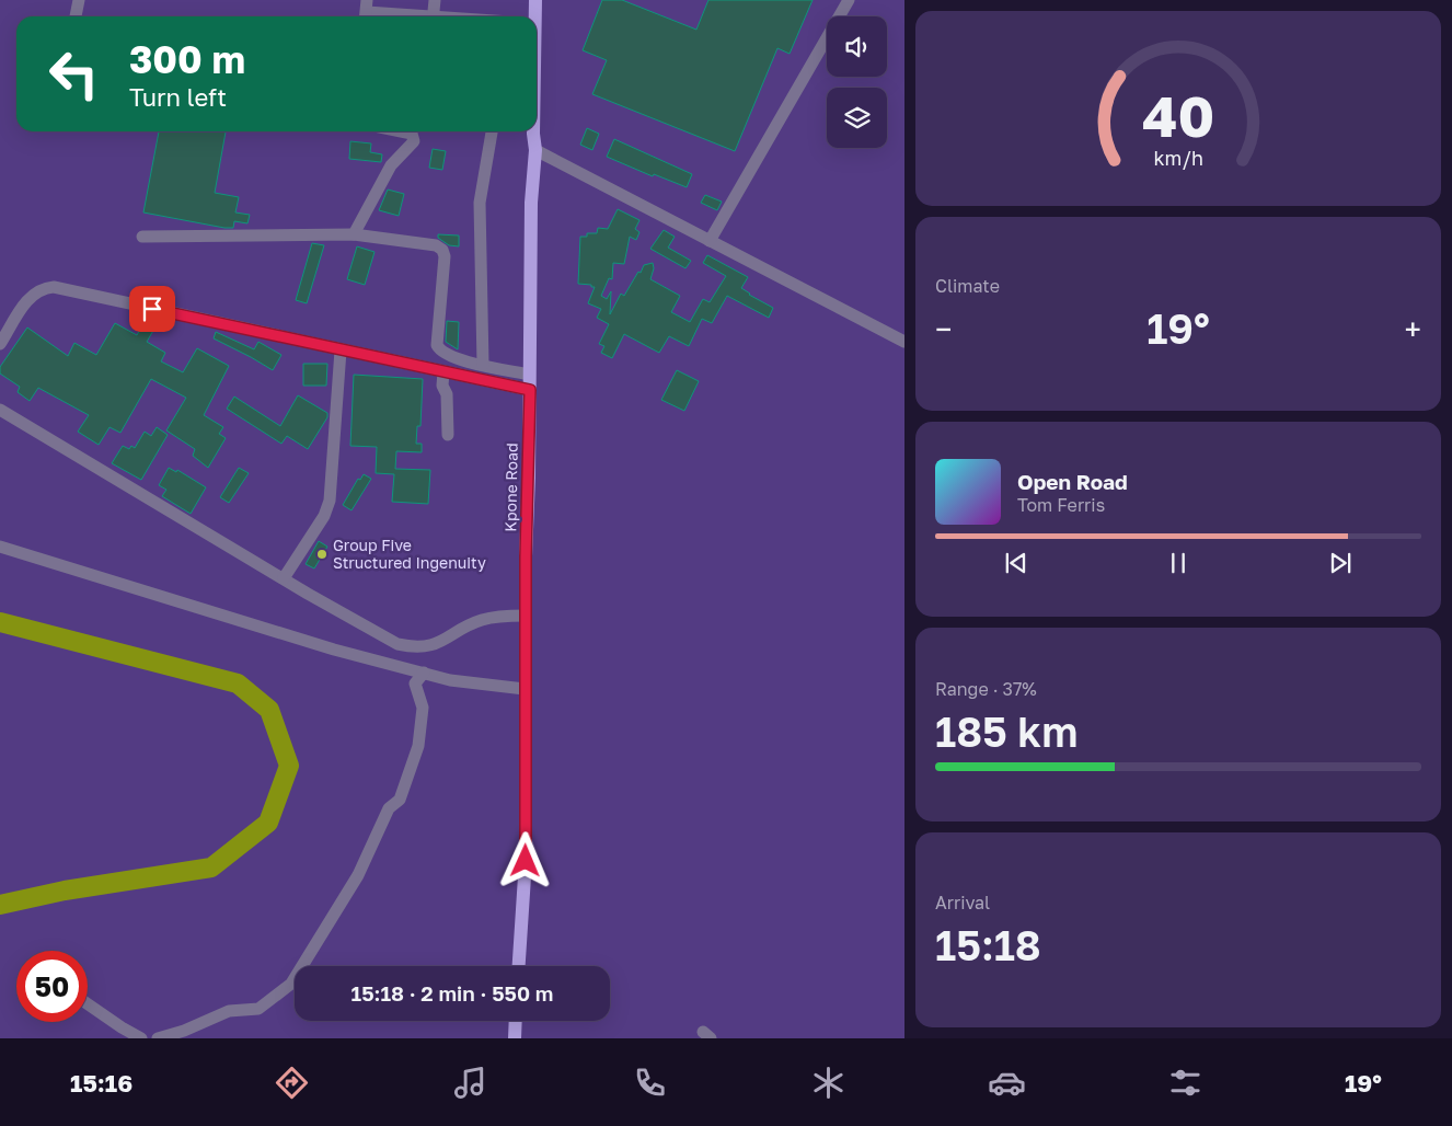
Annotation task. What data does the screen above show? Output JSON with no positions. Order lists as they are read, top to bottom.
{
  "streets": {
    "main road": ["Kpone Road"]
  },
  "places": ["Group Five Structured Ingenuity"],
  "page": {
    "turn": ["300 m", "Turn left"],
    "tile": [
      "Climate",
      ["Range · 37%", "185 km"],
      ["Arrival", "15:18"]
    ],
    "heat": ["−", "19°", "+"],
    "song": ["Open Road", "Tom Ferris"],
    "limit": "50",
    "trip": "15:18 · 2 min · 550 m",
    "tabs": ["15:16", "19°"],
    "gauge": ["40", "km/h"]
  }
}
